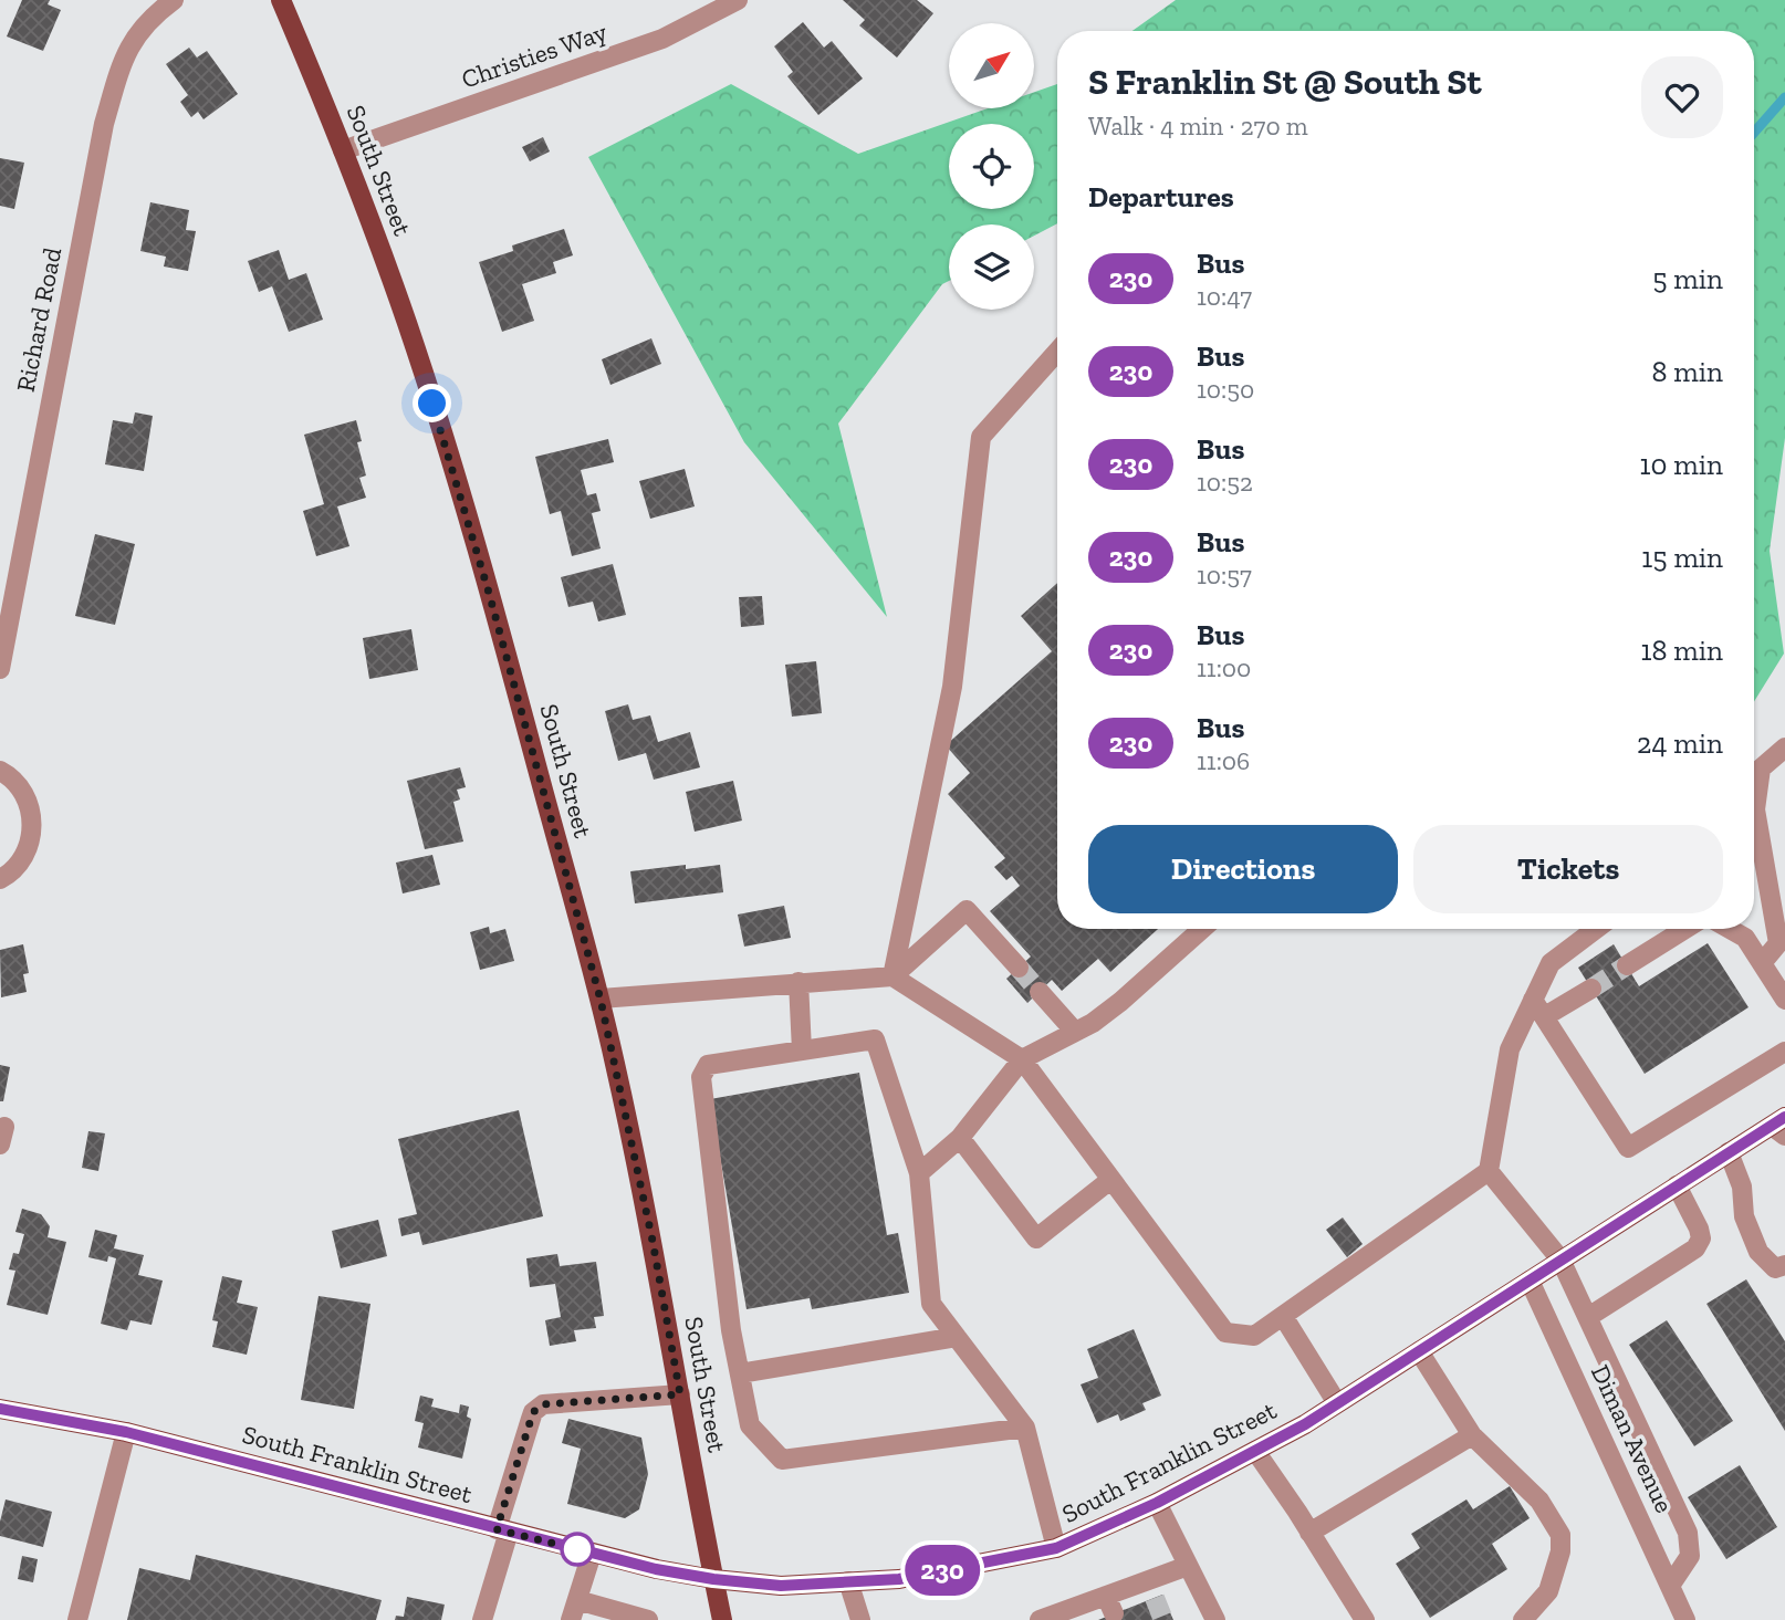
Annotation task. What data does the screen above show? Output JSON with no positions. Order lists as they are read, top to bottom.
{
  "streets": {
    "main road": ["South Street", "South Franklin Street"],
    "street": ["Christies Way", "Richard Road", "Diman Avenue"]
  },
  "crossings": [
    ["Christies Way", "South Street"],
    ["South Street", "South Franklin Street"],
    ["Diman Avenue", "South Franklin Street"]
  ],
  "lines": ["bus line 230"],
  "north": "top right",
  "page": {
    "on_map": "230",
    "heading": [
      ["S Franklin St @ South St", "Walk · 4 min · 270 m"],
      "Departures"
    ],
    "list": [
      {
        "mark": "230",
        "name": "Bus",
        "note": "10:47",
        "value": "5 min"
      },
      {
        "mark": "230",
        "name": "Bus",
        "note": "10:50",
        "value": "8 min"
      },
      {
        "mark": "230",
        "name": "Bus",
        "note": "10:52",
        "value": "10 min"
      },
      {
        "mark": "230",
        "name": "Bus",
        "note": "10:57",
        "value": "15 min"
      },
      {
        "mark": "230",
        "name": "Bus",
        "note": "11:00",
        "value": "18 min"
      },
      {
        "mark": "230",
        "name": "Bus",
        "note": "11:06",
        "value": "24 min"
      }
    ],
    "buttons": ["Directions", "Tickets"]
  }
}
